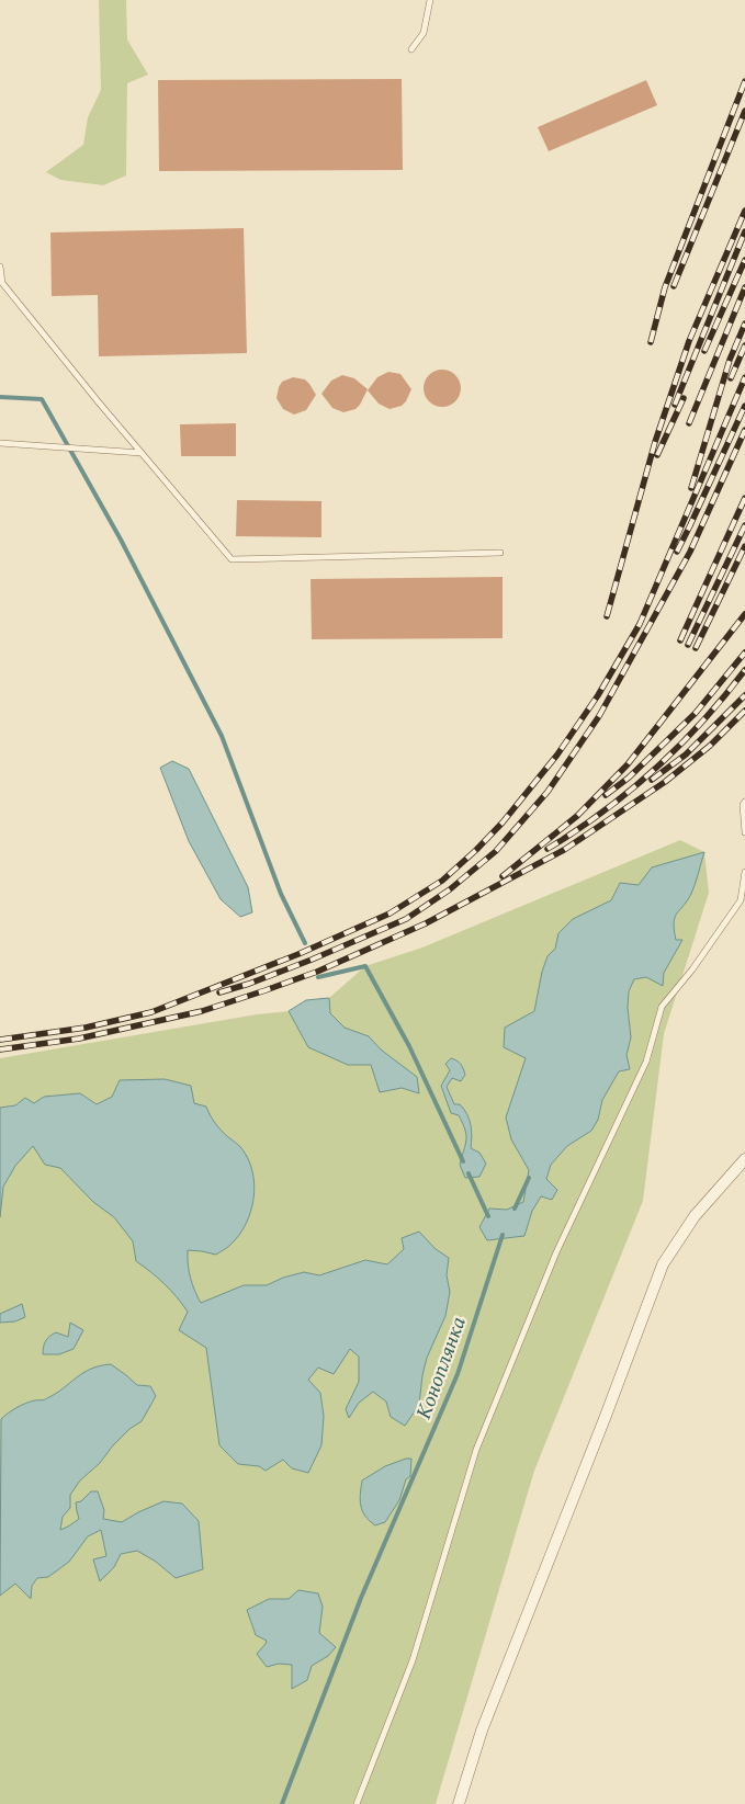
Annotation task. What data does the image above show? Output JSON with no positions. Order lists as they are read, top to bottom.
{
  "water": ["Коноплянка"]
}
